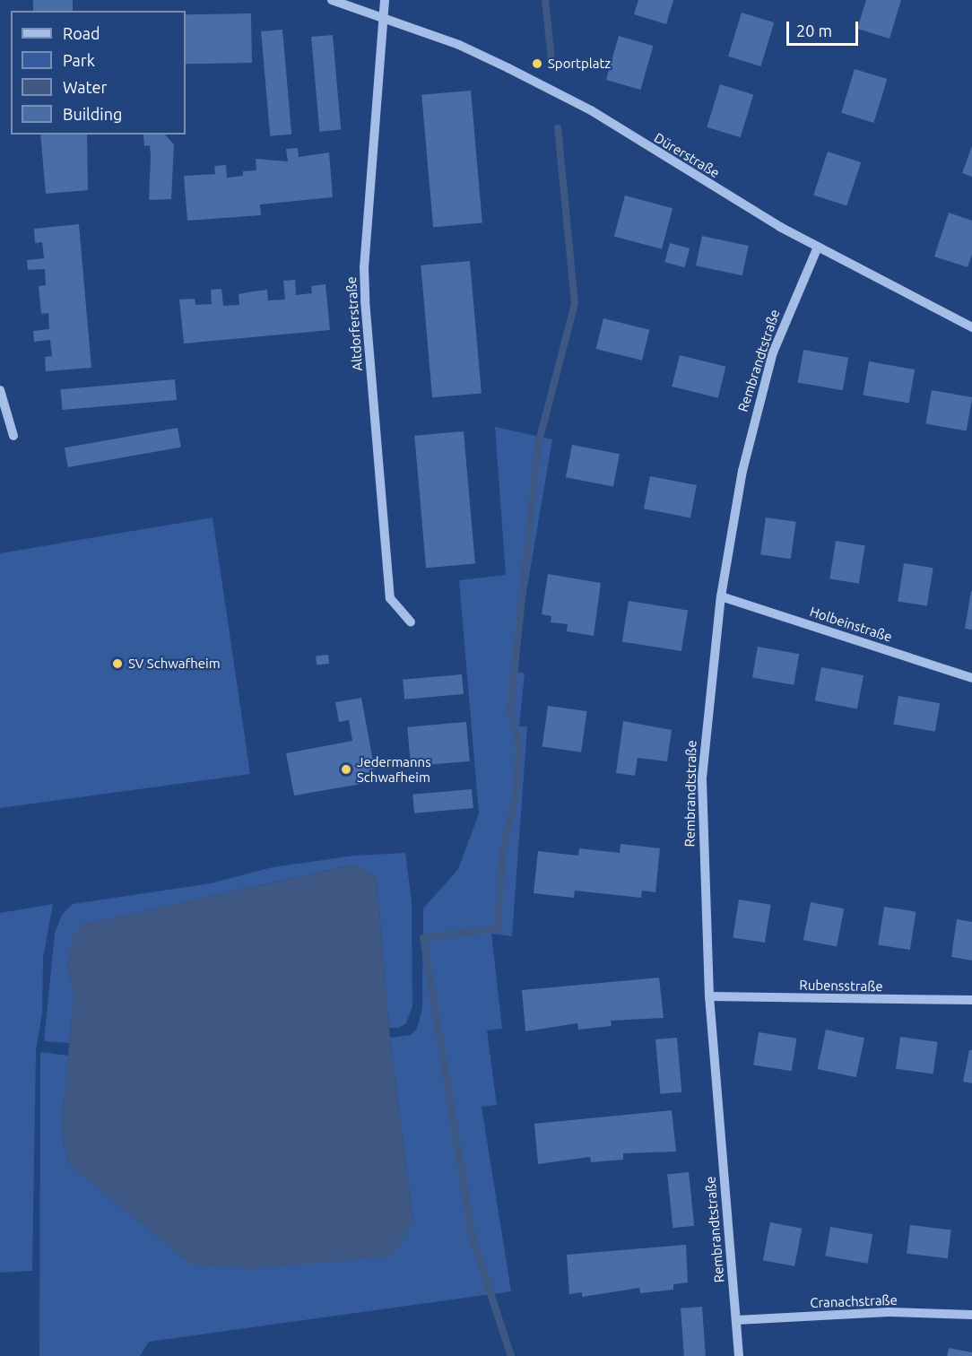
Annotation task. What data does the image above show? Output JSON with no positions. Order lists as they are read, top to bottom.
{
  "streets": {
    "street": [
      "Dürerstraße",
      "Altdorferstraße",
      "Rembrandtstraße",
      "Holbeinstraße",
      "Rubensstraße",
      "Cranachstraße"
    ]
  },
  "crossings": [
    ["Dürerstraße", "Altdorferstraße"],
    ["Dürerstraße", "Rembrandtstraße"],
    ["Rembrandtstraße", "Holbeinstraße"],
    ["Rembrandtstraße", "Rubensstraße"],
    ["Rembrandtstraße", "Cranachstraße"]
  ],
  "places": ["Sportplatz", "SV Schwafheim", "Jedermanns Schwafheim"],
  "legend": [
    "Road",
    "Park",
    "Water",
    "Building"
  ],
  "scale_bar": "20 m"
}
